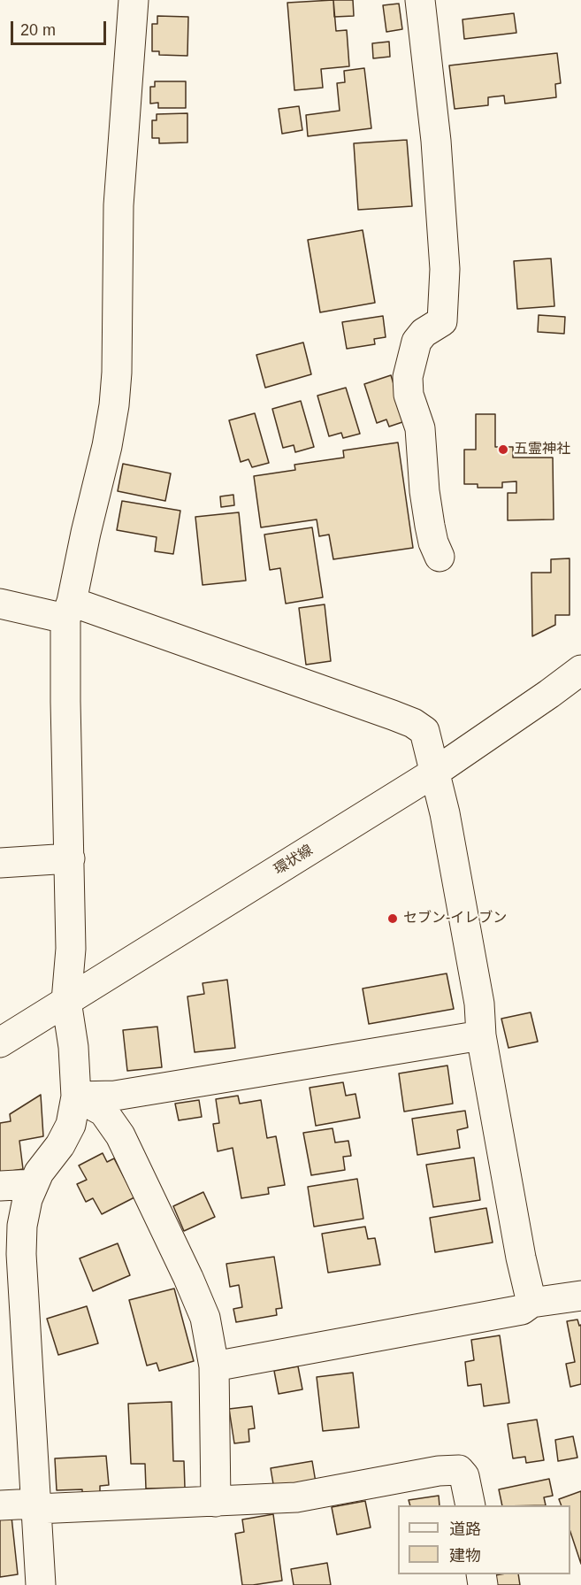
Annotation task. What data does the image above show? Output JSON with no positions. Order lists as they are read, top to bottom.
{
  "streets": {
    "street": ["環状線"]
  },
  "places": ["五霊神社", "セブン-イレブン"],
  "legend": ["道路", "建物"],
  "scale_bar": "20 m"
}
